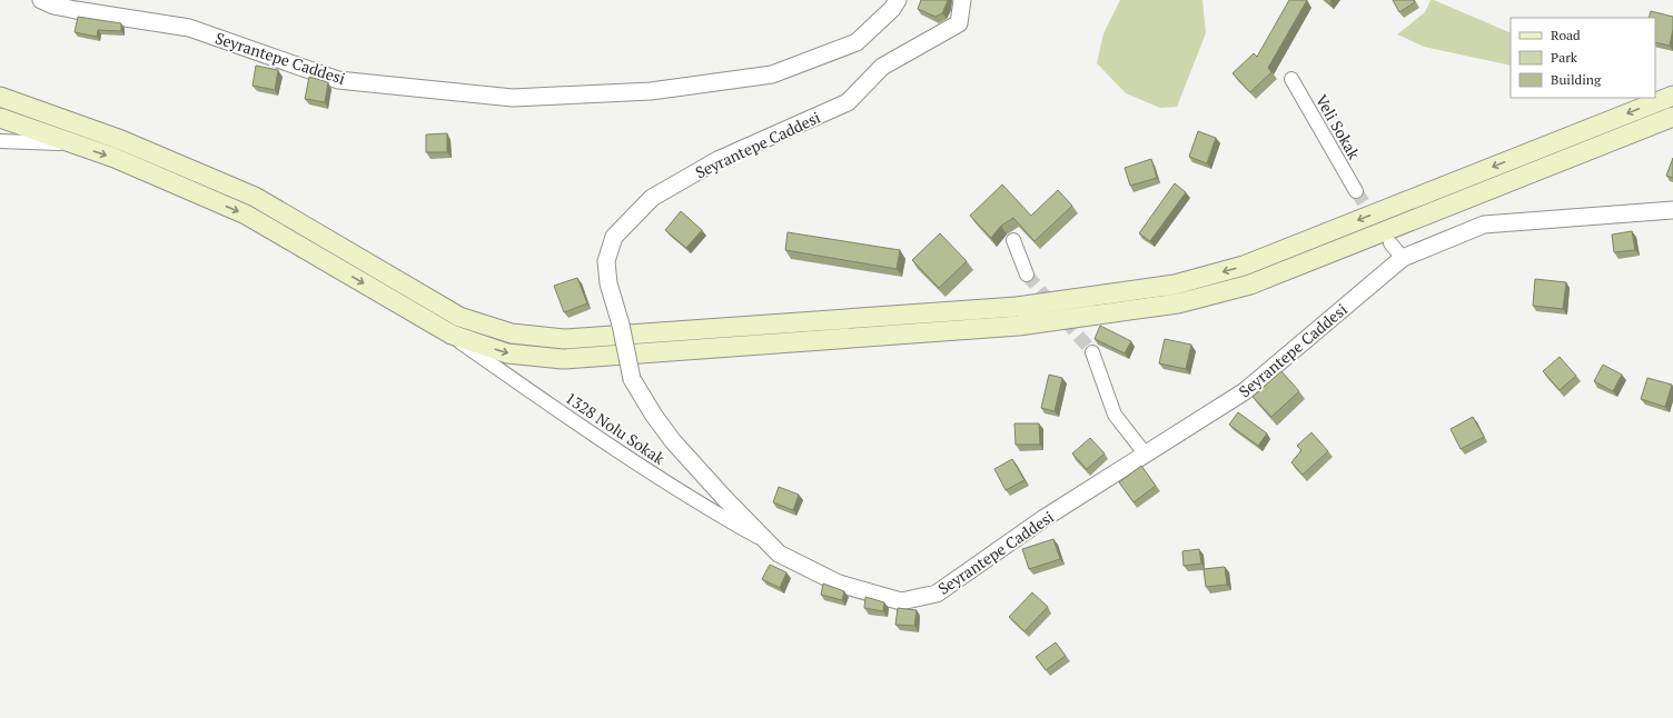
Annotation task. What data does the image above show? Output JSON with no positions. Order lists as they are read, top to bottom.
{
  "streets": {
    "street": ["Seyrantepe Caddesi", "Veli Sokak", "1328 Nolu Sokak"]
  },
  "crossings": [
    ["Seyrantepe Caddesi", "1328 Nolu Sokak"]
  ],
  "legend": ["Road", "Park", "Building"]
}
